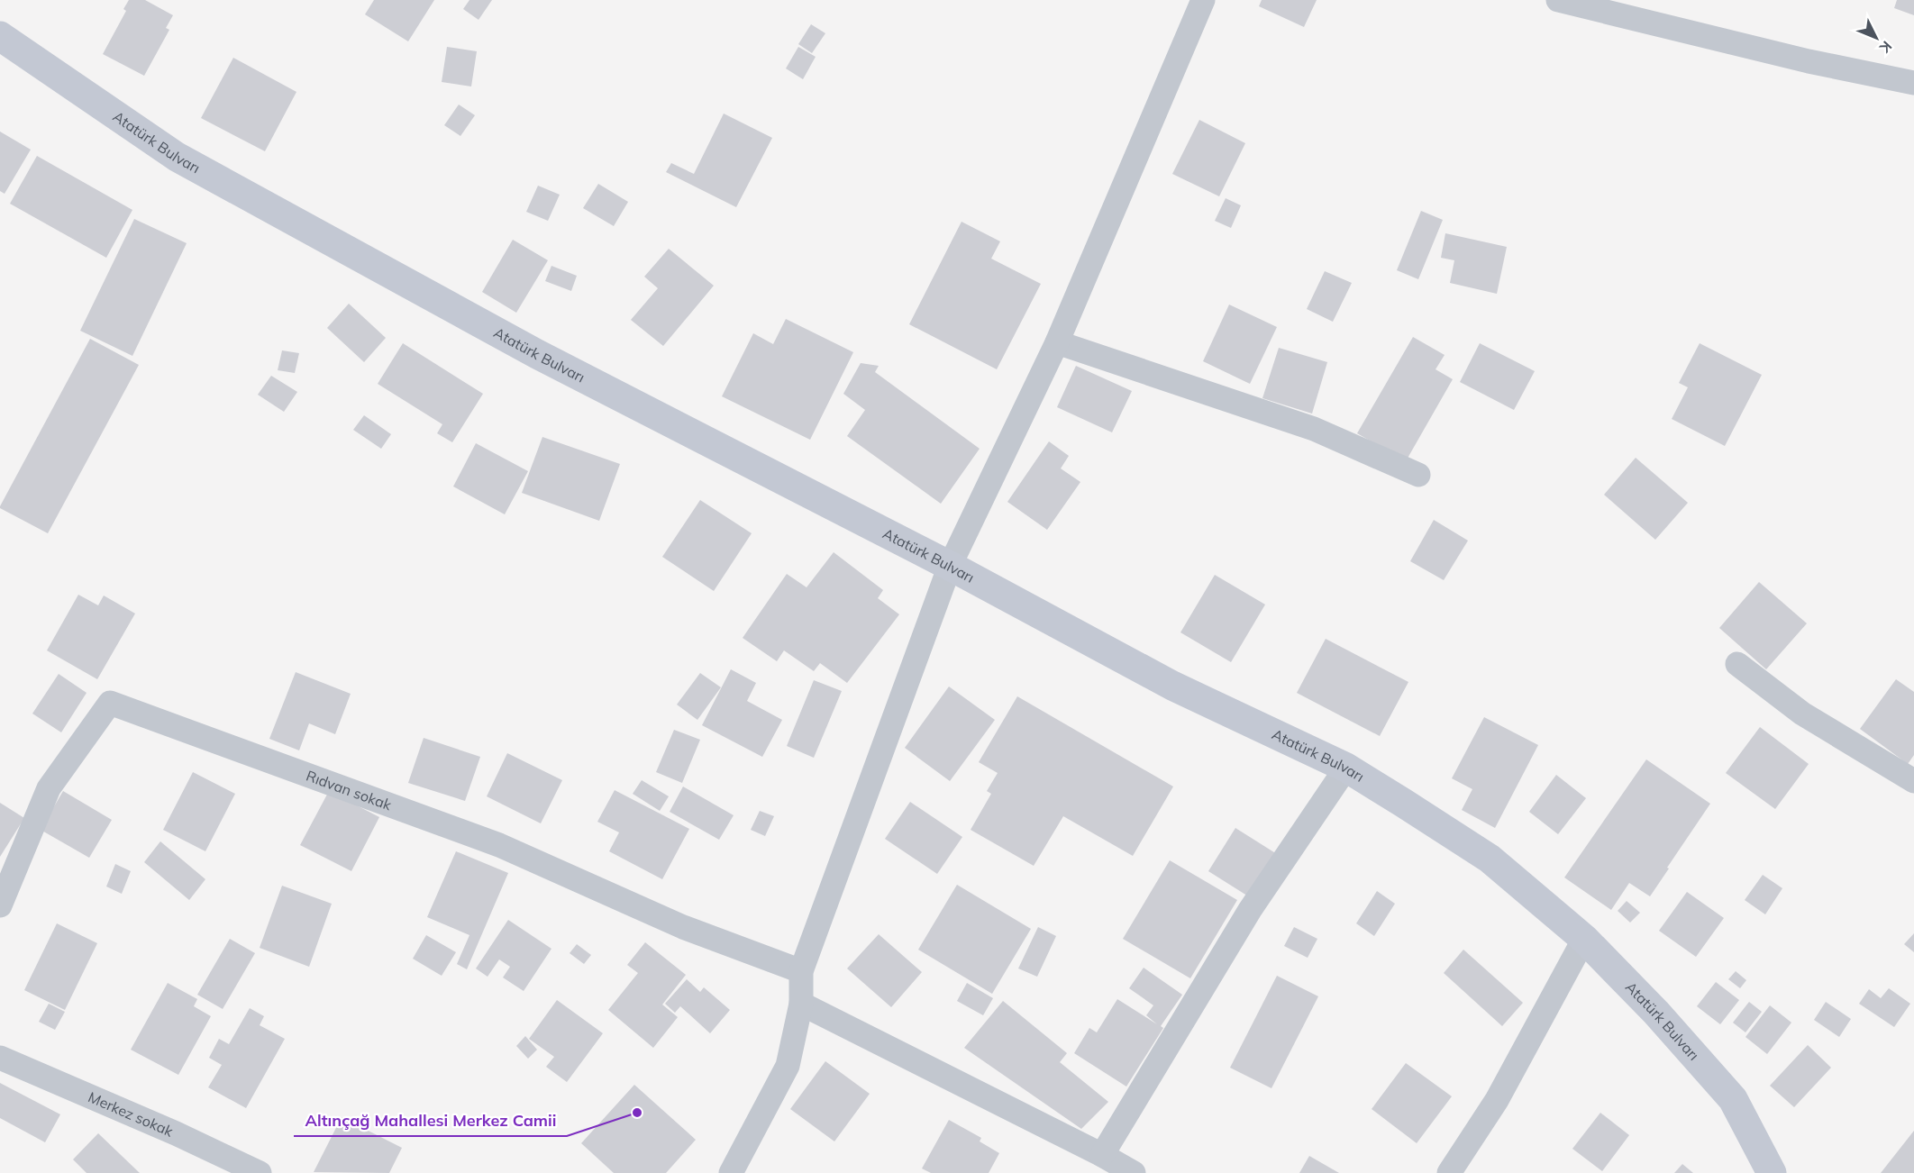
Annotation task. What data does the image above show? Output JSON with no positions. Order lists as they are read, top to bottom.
{
  "streets": {
    "main road": ["Atatürk Bulvarı"],
    "street": ["Rıdvan sokak", "Merkez sokak"]
  },
  "places": ["Altınçağ Mahallesi Merkez Camii"],
  "north": "bottom right"
}
